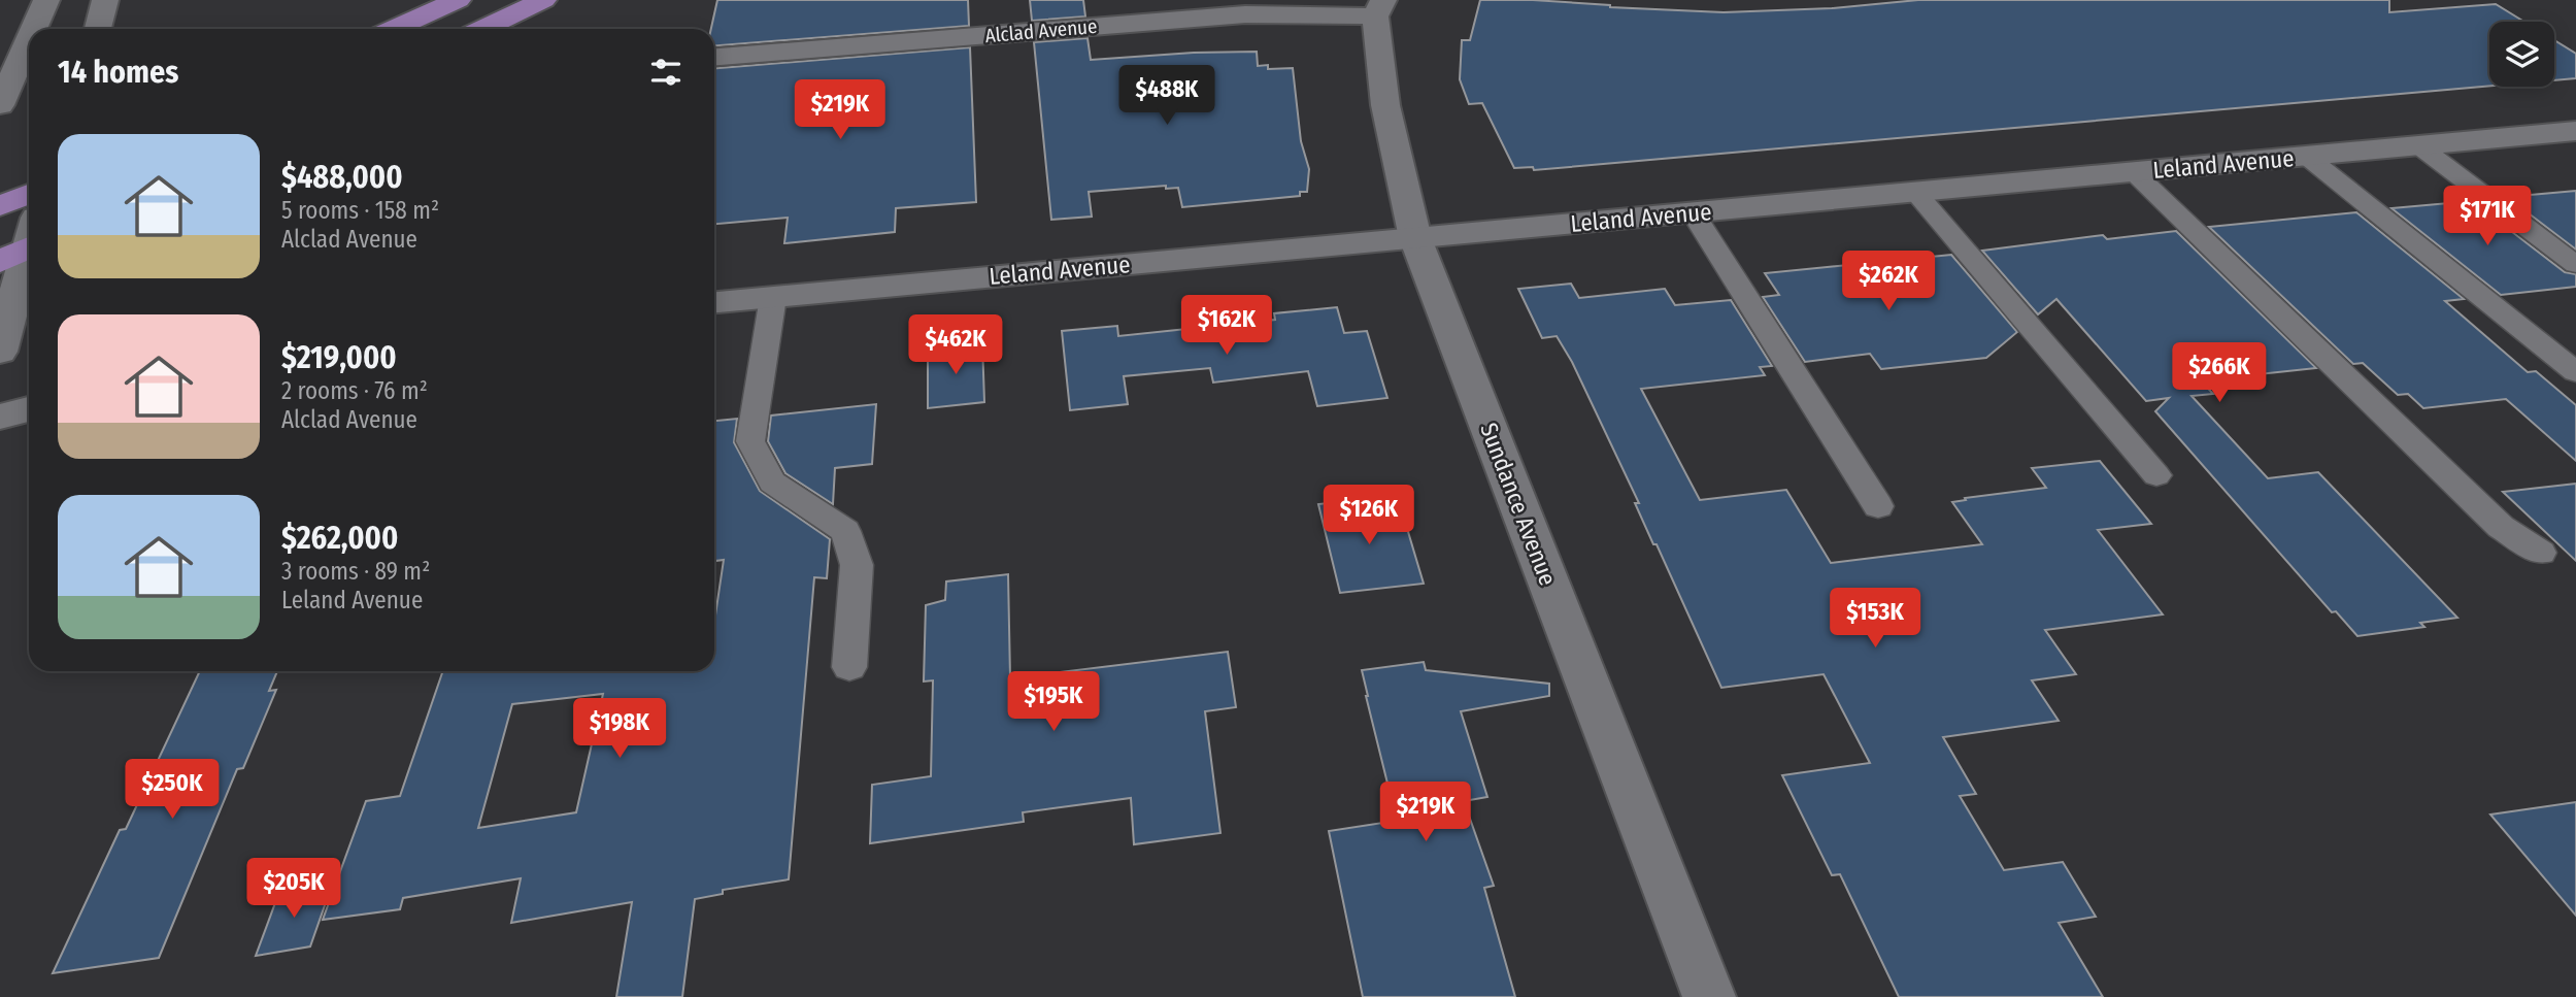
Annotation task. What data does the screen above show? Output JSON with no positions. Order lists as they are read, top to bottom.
{
  "streets": {
    "street": ["Alclad Avenue", "Leland Avenue", "Sundance Avenue"]
  },
  "crossings": [
    ["Alclad Avenue", "Sundance Avenue"],
    ["Leland Avenue", "Sundance Avenue"]
  ],
  "page": {
    "heading": "14 homes",
    "price": [
      "$488K",
      "$219K",
      "$171K",
      "$262K",
      "$162K",
      "$462K",
      "$266K",
      "$126K",
      "$153K",
      "$195K",
      "$198K",
      "$250K",
      "$219K",
      "$205K"
    ],
    "list": [
      {
        "name": "$488,000",
        "note": "5 rooms · 158 m² · Alclad Avenue"
      },
      {
        "name": "$219,000",
        "note": "2 rooms · 76 m² · Alclad Avenue"
      },
      {
        "name": "$262,000",
        "note": "3 rooms · 89 m² · Leland Avenue"
      }
    ]
  }
}
